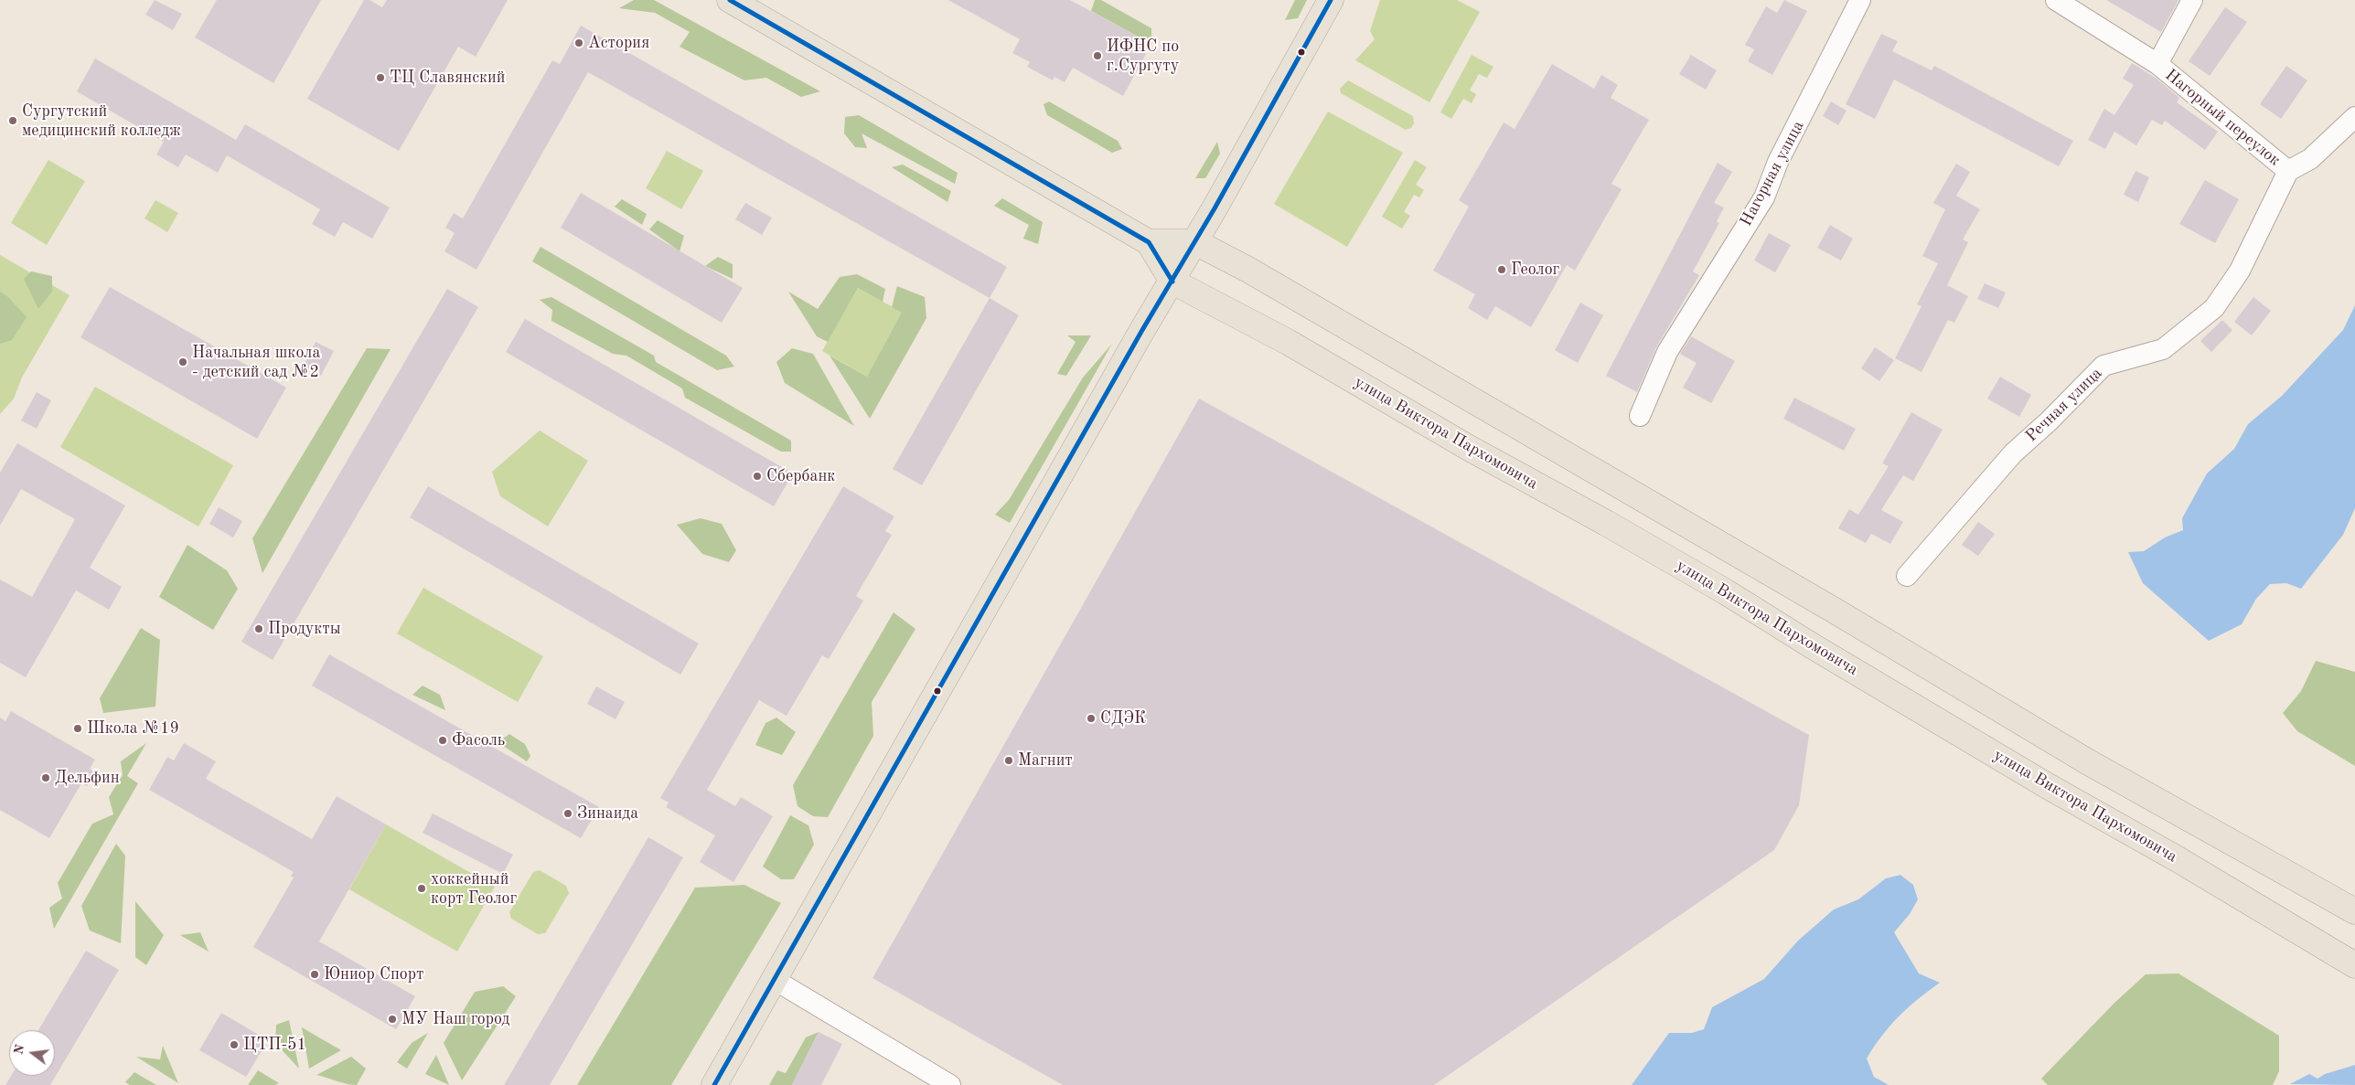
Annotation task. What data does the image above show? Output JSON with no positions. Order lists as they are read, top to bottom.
{
  "streets": {
    "main road": ["улица Виктора Пархомовича"],
    "street": ["Нагорный переулок", "Нагорная улица", "Речная улица"]
  },
  "crossings": [
    ["Нагорный переулок", "Речная улица"]
  ],
  "places": [
    "Астория",
    "ИФНС по г.Сургуту",
    "ТЦ Славянский",
    "Сургутский медицинский колледж",
    "Геолог",
    "Начальная школа - детский сад №2",
    "Сбербанк",
    "Продукты",
    "СДЭК",
    "Школа №19",
    "Фасоль",
    "Магнит",
    "Дельфин",
    "Зинаида",
    "хоккейный корт Геолог",
    "Юниор Спорт",
    "МУ Наш город",
    "ЦТП-51"
  ],
  "north": "left"
}
